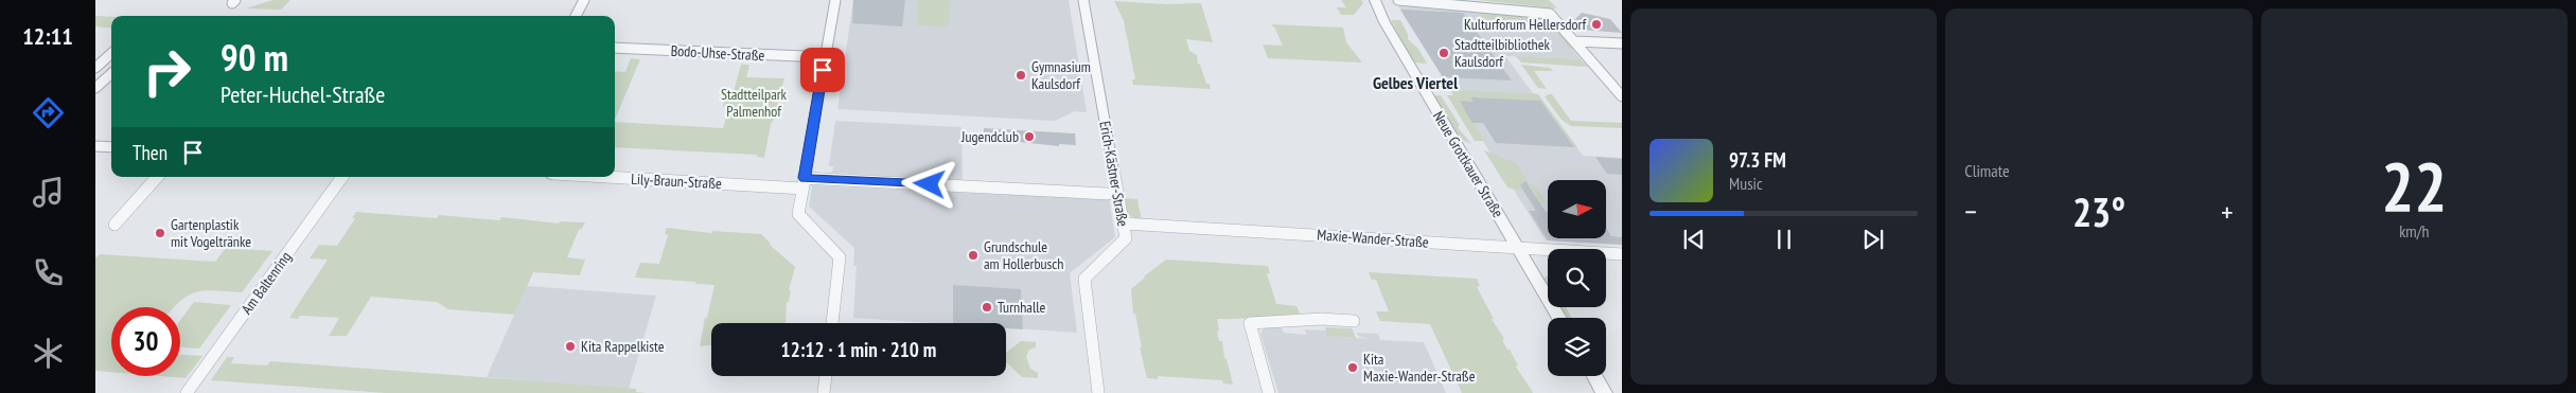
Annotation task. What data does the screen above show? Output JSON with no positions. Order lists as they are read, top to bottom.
{
  "streets": {
    "street": [
      "Bodo-Uhse-Straße",
      "Neue Grottkauer Straße",
      "Erich-Kästner-Straße",
      "Lily-Braun-Straße",
      "Maxie-Wander-Straße",
      "Am Baltenring"
    ]
  },
  "crossings": [
    ["Neue Grottkauer Straße", "Maxie-Wander-Straße"],
    ["Erich-Kästner-Straße", "Lily-Braun-Straße"],
    ["Erich-Kästner-Straße", "Maxie-Wander-Straße"]
  ],
  "districts": ["Gelbes Viertel"],
  "parks": ["Stadtteilpark Palmenhof"],
  "places": [
    "Kulturforum Hellersdorf",
    "Stadtteilbibliothek Kaulsdorf",
    "Gymnasium Kaulsdorf",
    "Jugendclub",
    "Gartenplastik mit Vogeltränke",
    "Grundschule am Hollerbusch",
    "Turnhalle",
    "Kita Rappelkiste",
    "Kita Maxie-Wander-Straße"
  ],
  "north": "right",
  "page": {
    "tabs": "12:11",
    "tile": [
      "Climate",
      ["22", "km/h"]
    ],
    "turn": ["90 m", "Peter-Huchel-Straße"],
    "then": "Then",
    "song": ["97.3 FM", "Music"],
    "heat": ["−", "23°", "+"],
    "limit": "30",
    "trip": "12:12 · 1 min · 210 m"
  }
}
